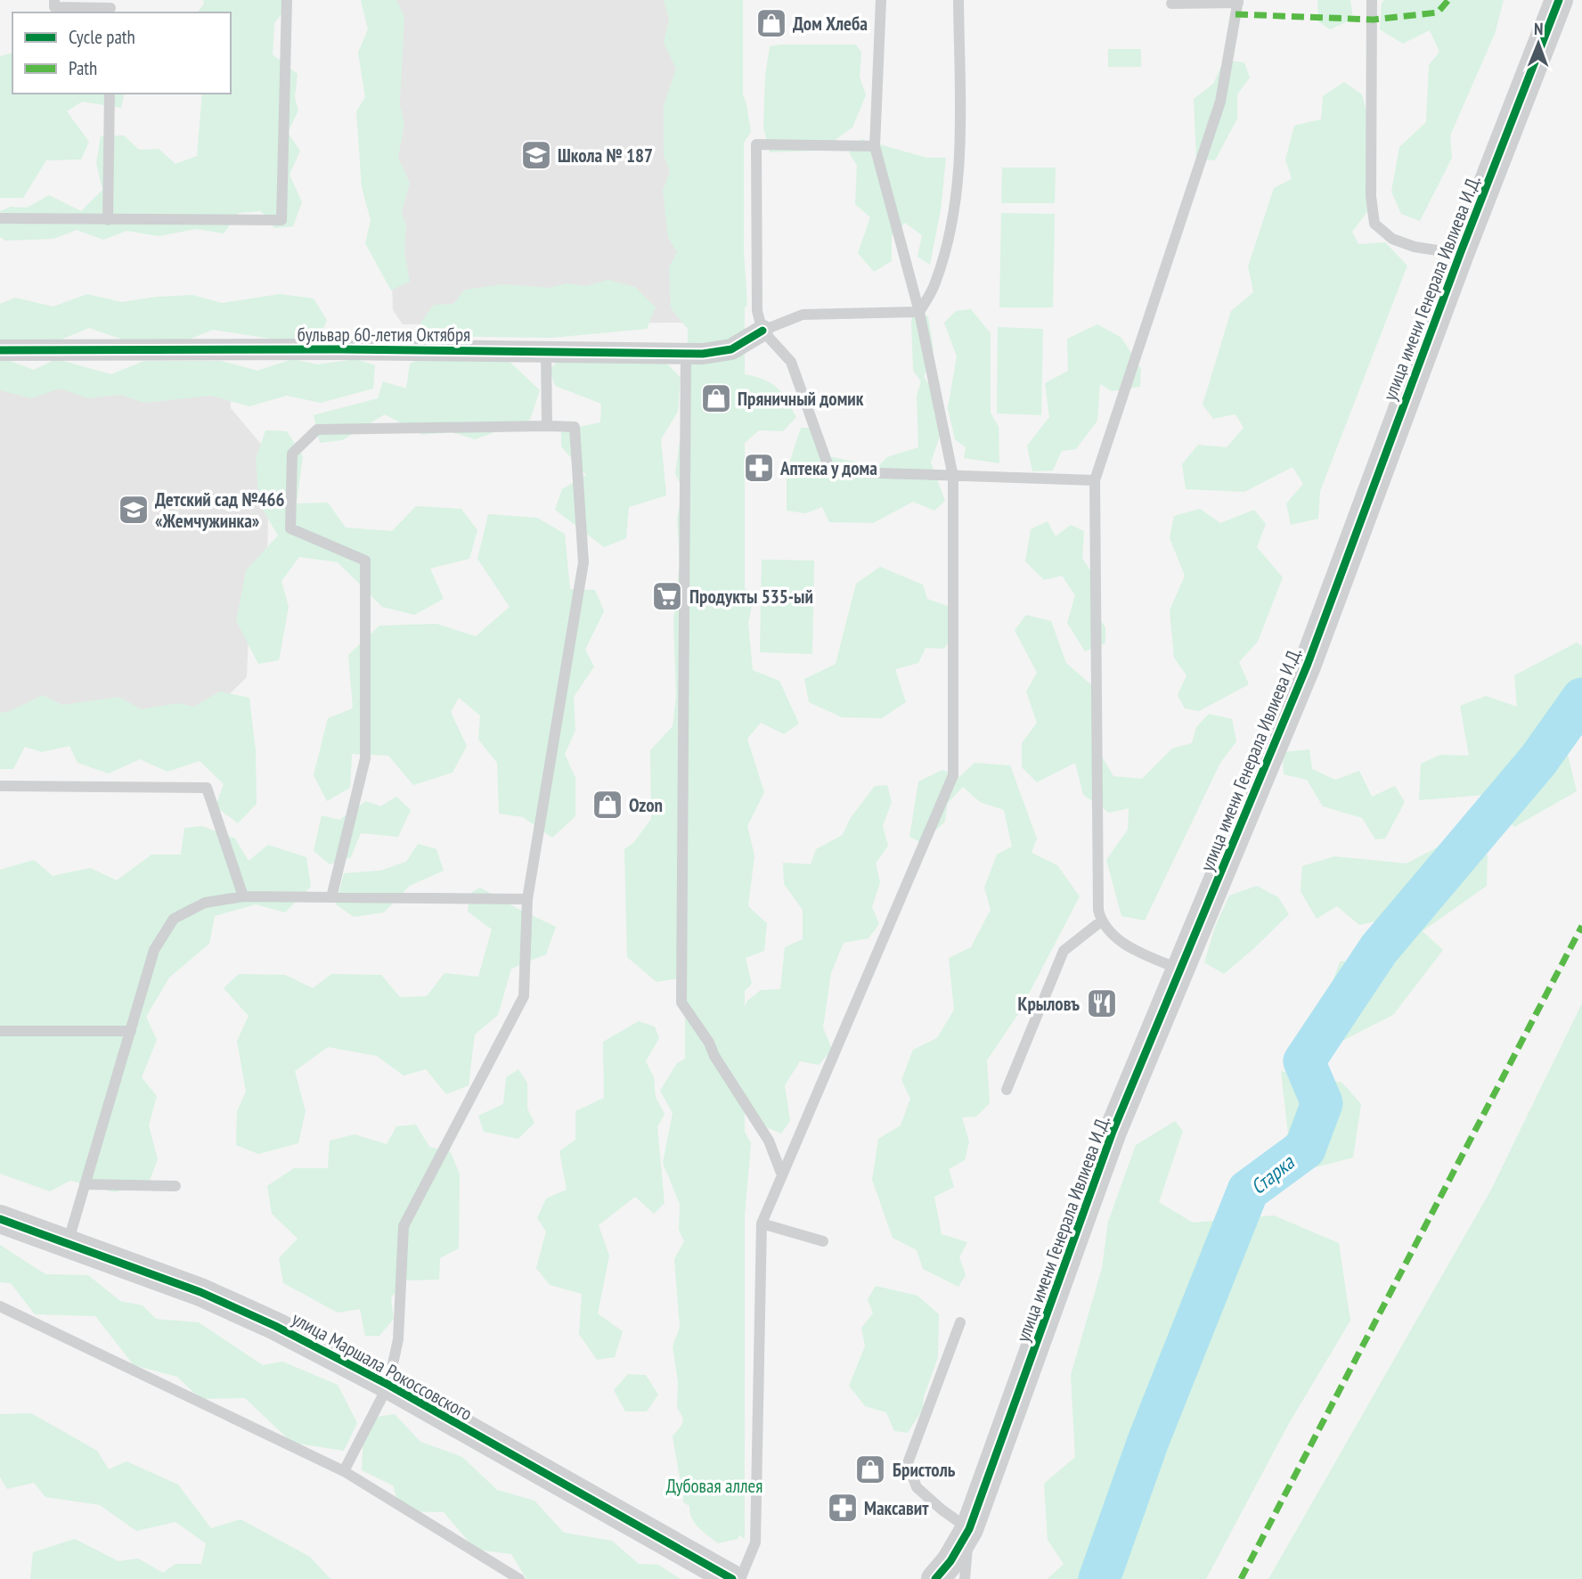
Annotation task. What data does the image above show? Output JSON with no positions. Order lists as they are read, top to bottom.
{
  "streets": {
    "street": ["улица имени Генерала Ивлиева И.Д.", "бульвар 60-летия Октября", "улица Маршала Рокоссовского"]
  },
  "water": ["Старка"],
  "parks": ["Дубовая аллея"],
  "places": {
    "shop": [
      "Дом Хлеба",
      "Пряничный домик",
      "Ozon",
      "Бристоль"
    ],
    "school or university": ["Школа № 187", "Детский сад №466 «Жемчужинка»"],
    "pharmacy": ["Аптека у дома", "Максавит"],
    "supermarket": ["Продукты 535-ый"],
    "restaurant": ["Крыловъ"]
  },
  "legend": ["Cycle path", "Path"],
  "north": "top"
}
